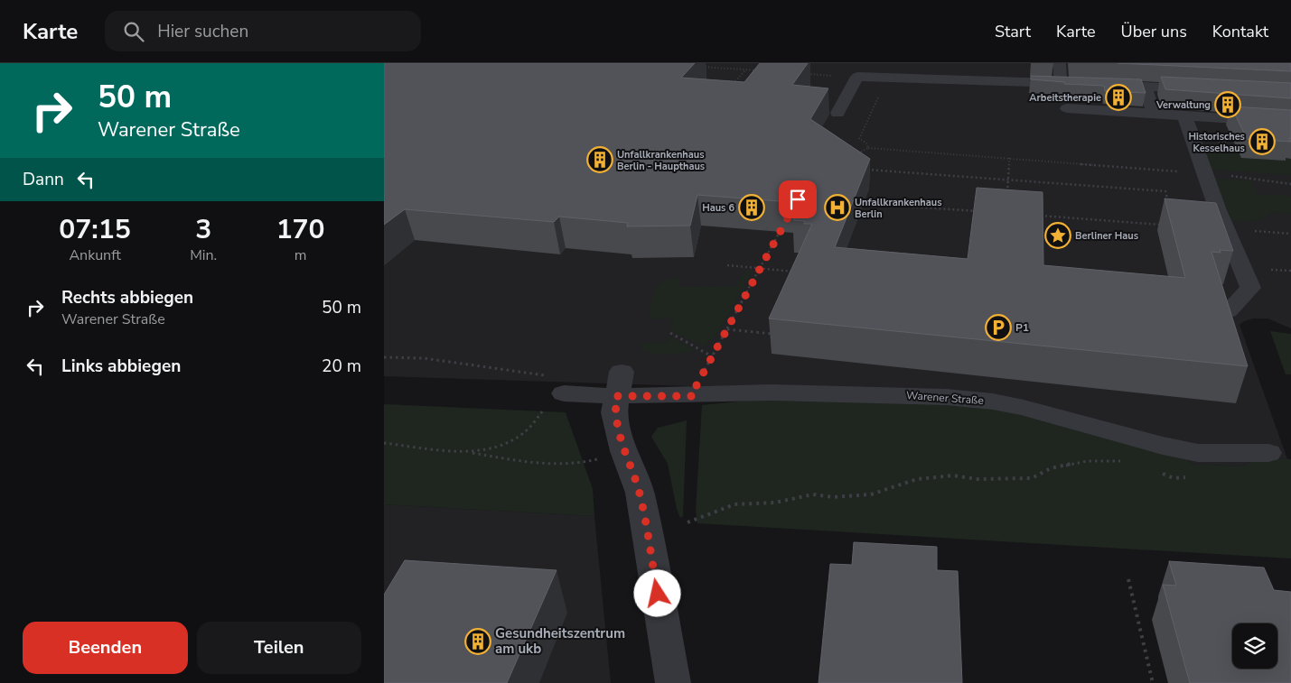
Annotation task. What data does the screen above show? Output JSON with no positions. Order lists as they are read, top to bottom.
{
  "streets": {
    "street": ["Warener Straße"]
  },
  "places": {
    "building": [
      "Arbeitstherapie",
      "Verwaltung",
      "Historisches Kesselhaus",
      "Unfallkrankenhaus Berlin - Haupthaus",
      "Haus 6",
      "Gesundheitszentrum am ukb"
    ],
    "hospital": ["Unfallkrankenhaus Berlin"],
    "place": ["Berliner Haus"],
    "parking": ["P1"]
  },
  "page": {
    "header": "Karte",
    "search": "Hier suchen",
    "nav": [
      "Start",
      "Karte",
      "Über uns",
      "Kontakt"
    ],
    "turn": ["50 m", "Warener Straße"],
    "then": "Dann",
    "eta": [
      "07:15",
      "Ankunft",
      "3",
      "Min.",
      "170",
      "m"
    ],
    "list": [
      {
        "name": "Rechts abbiegen",
        "note": "Warener Straße",
        "value": "50 m"
      },
      {
        "name": "Links abbiegen",
        "value": "20 m"
      }
    ],
    "buttons": ["Beenden", "Teilen"]
  }
}
